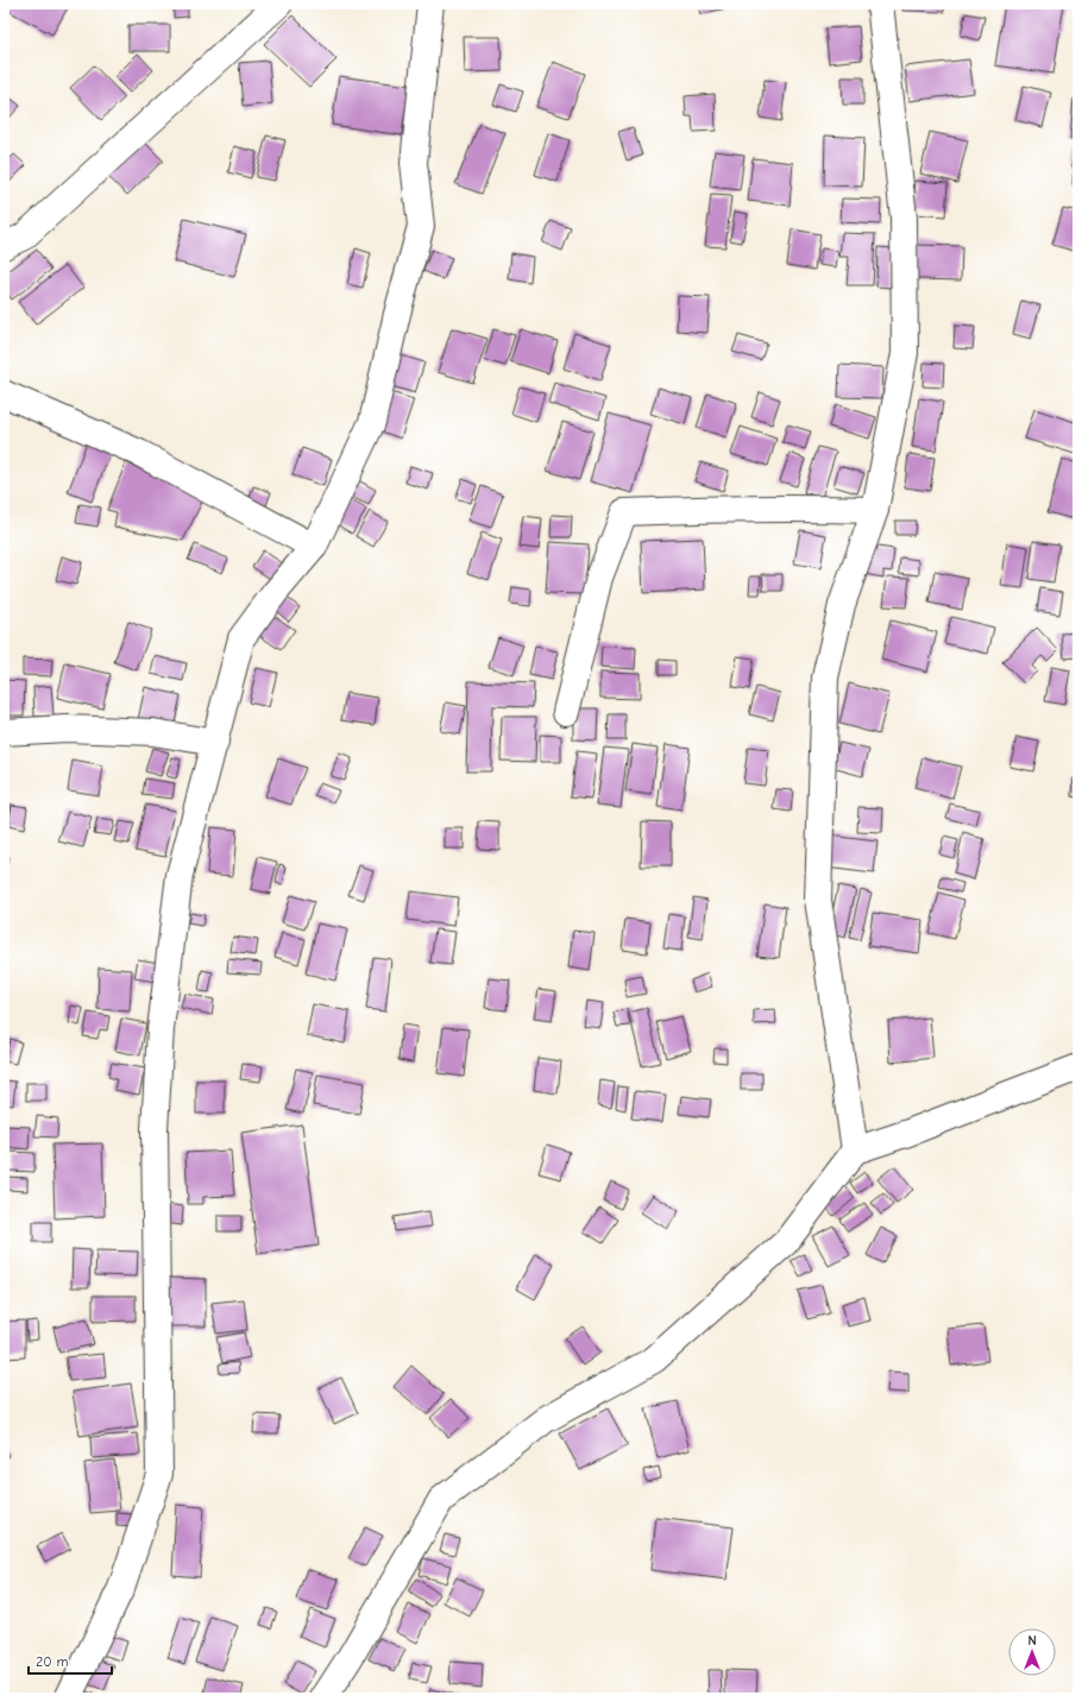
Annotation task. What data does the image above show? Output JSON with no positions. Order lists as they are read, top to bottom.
{
  "scale_bar": "20 m",
  "north": "top"
}
